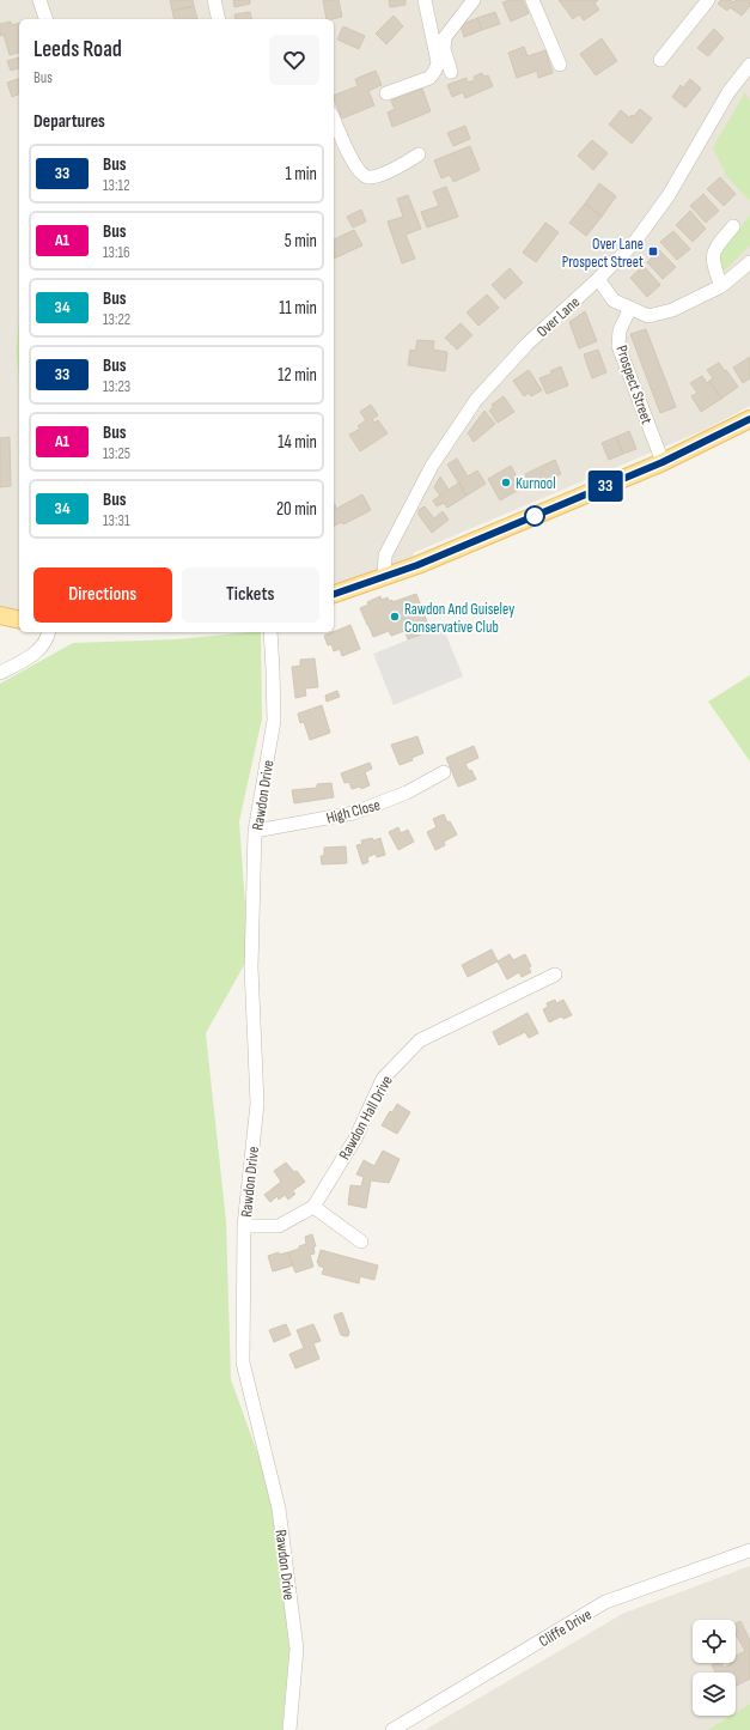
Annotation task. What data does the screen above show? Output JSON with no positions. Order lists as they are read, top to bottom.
{
  "streets": {
    "street": [
      "Over Lane",
      "Prospect Street",
      "Rawdon Drive",
      "High Close",
      "Rawdon Hall Drive",
      "Cliffe Drive"
    ]
  },
  "crossings": [
    ["Rawdon Drive", "High Close"],
    ["Rawdon Drive", "Rawdon Hall Drive"]
  ],
  "places": {
    "transit": ["Over Lane Prospect Street"],
    "other": ["Kurnool", "Rawdon And Guiseley Conservative Club"]
  },
  "lines": ["bus line 33"],
  "page": {
    "on_map": "33",
    "heading": [
      ["Leeds Road", "Bus"],
      "Departures"
    ],
    "list": [
      {
        "mark": "33",
        "name": "Bus",
        "note": "13:12",
        "value": "1 min"
      },
      {
        "mark": "A1",
        "name": "Bus",
        "note": "13:16",
        "value": "5 min"
      },
      {
        "mark": "34",
        "name": "Bus",
        "note": "13:22",
        "value": "11 min"
      },
      {
        "mark": "33",
        "name": "Bus",
        "note": "13:23",
        "value": "12 min"
      },
      {
        "mark": "A1",
        "name": "Bus",
        "note": "13:25",
        "value": "14 min"
      },
      {
        "mark": "34",
        "name": "Bus",
        "note": "13:31",
        "value": "20 min"
      }
    ],
    "buttons": ["Directions", "Tickets"]
  }
}
